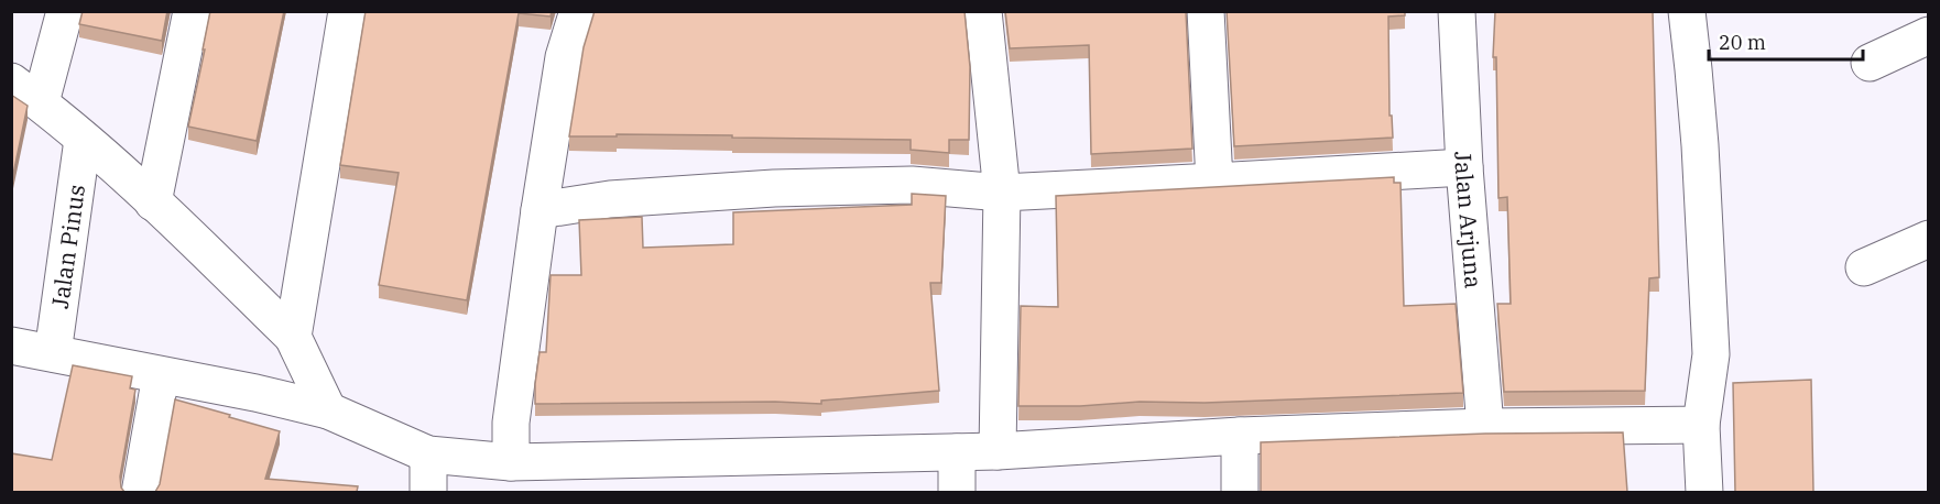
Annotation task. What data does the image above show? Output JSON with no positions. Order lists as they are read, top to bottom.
{
  "streets": {
    "street": ["Jalan Arjuna", "Jalan Pinus"]
  },
  "scale_bar": "20 m"
}
